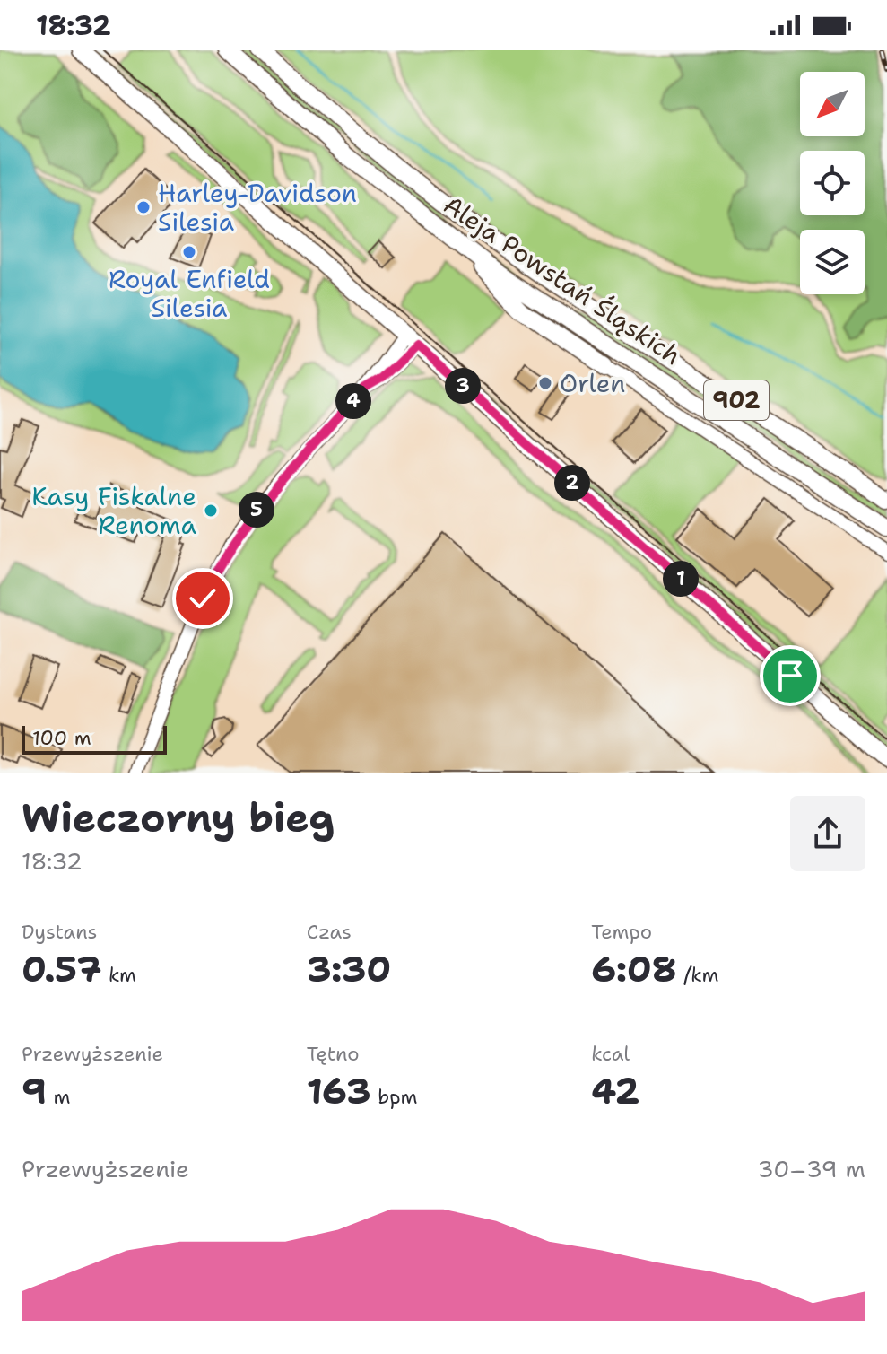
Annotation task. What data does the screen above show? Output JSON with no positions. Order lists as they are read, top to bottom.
{
  "streets": {
    "main road": ["Aleja Powstań Śląskich", "902"]
  },
  "places": [
    "Harley-Davidson Silesia",
    "Royal Enfield Silesia",
    "Orlen",
    "Kasy Fiskalne Renoma"
  ],
  "scale_bar": "100 m",
  "north": "bottom left",
  "page": {
    "status": "18:32",
    "pins": [
      "3",
      "4",
      "2",
      "5",
      "1"
    ],
    "scale": "100 m",
    "heading": ["Wieczorny bieg", "18:32"],
    "stats": [
      ["Dystans", "0.57 km"],
      ["Czas", "3:30"],
      ["Tempo", "6:08 /km"],
      ["Przewyższenie", "9 m"],
      ["Tętno", "163 bpm"],
      ["kcal", "42"]
    ],
    "chart": ["Przewyższenie", "30–39 m"]
  }
}
